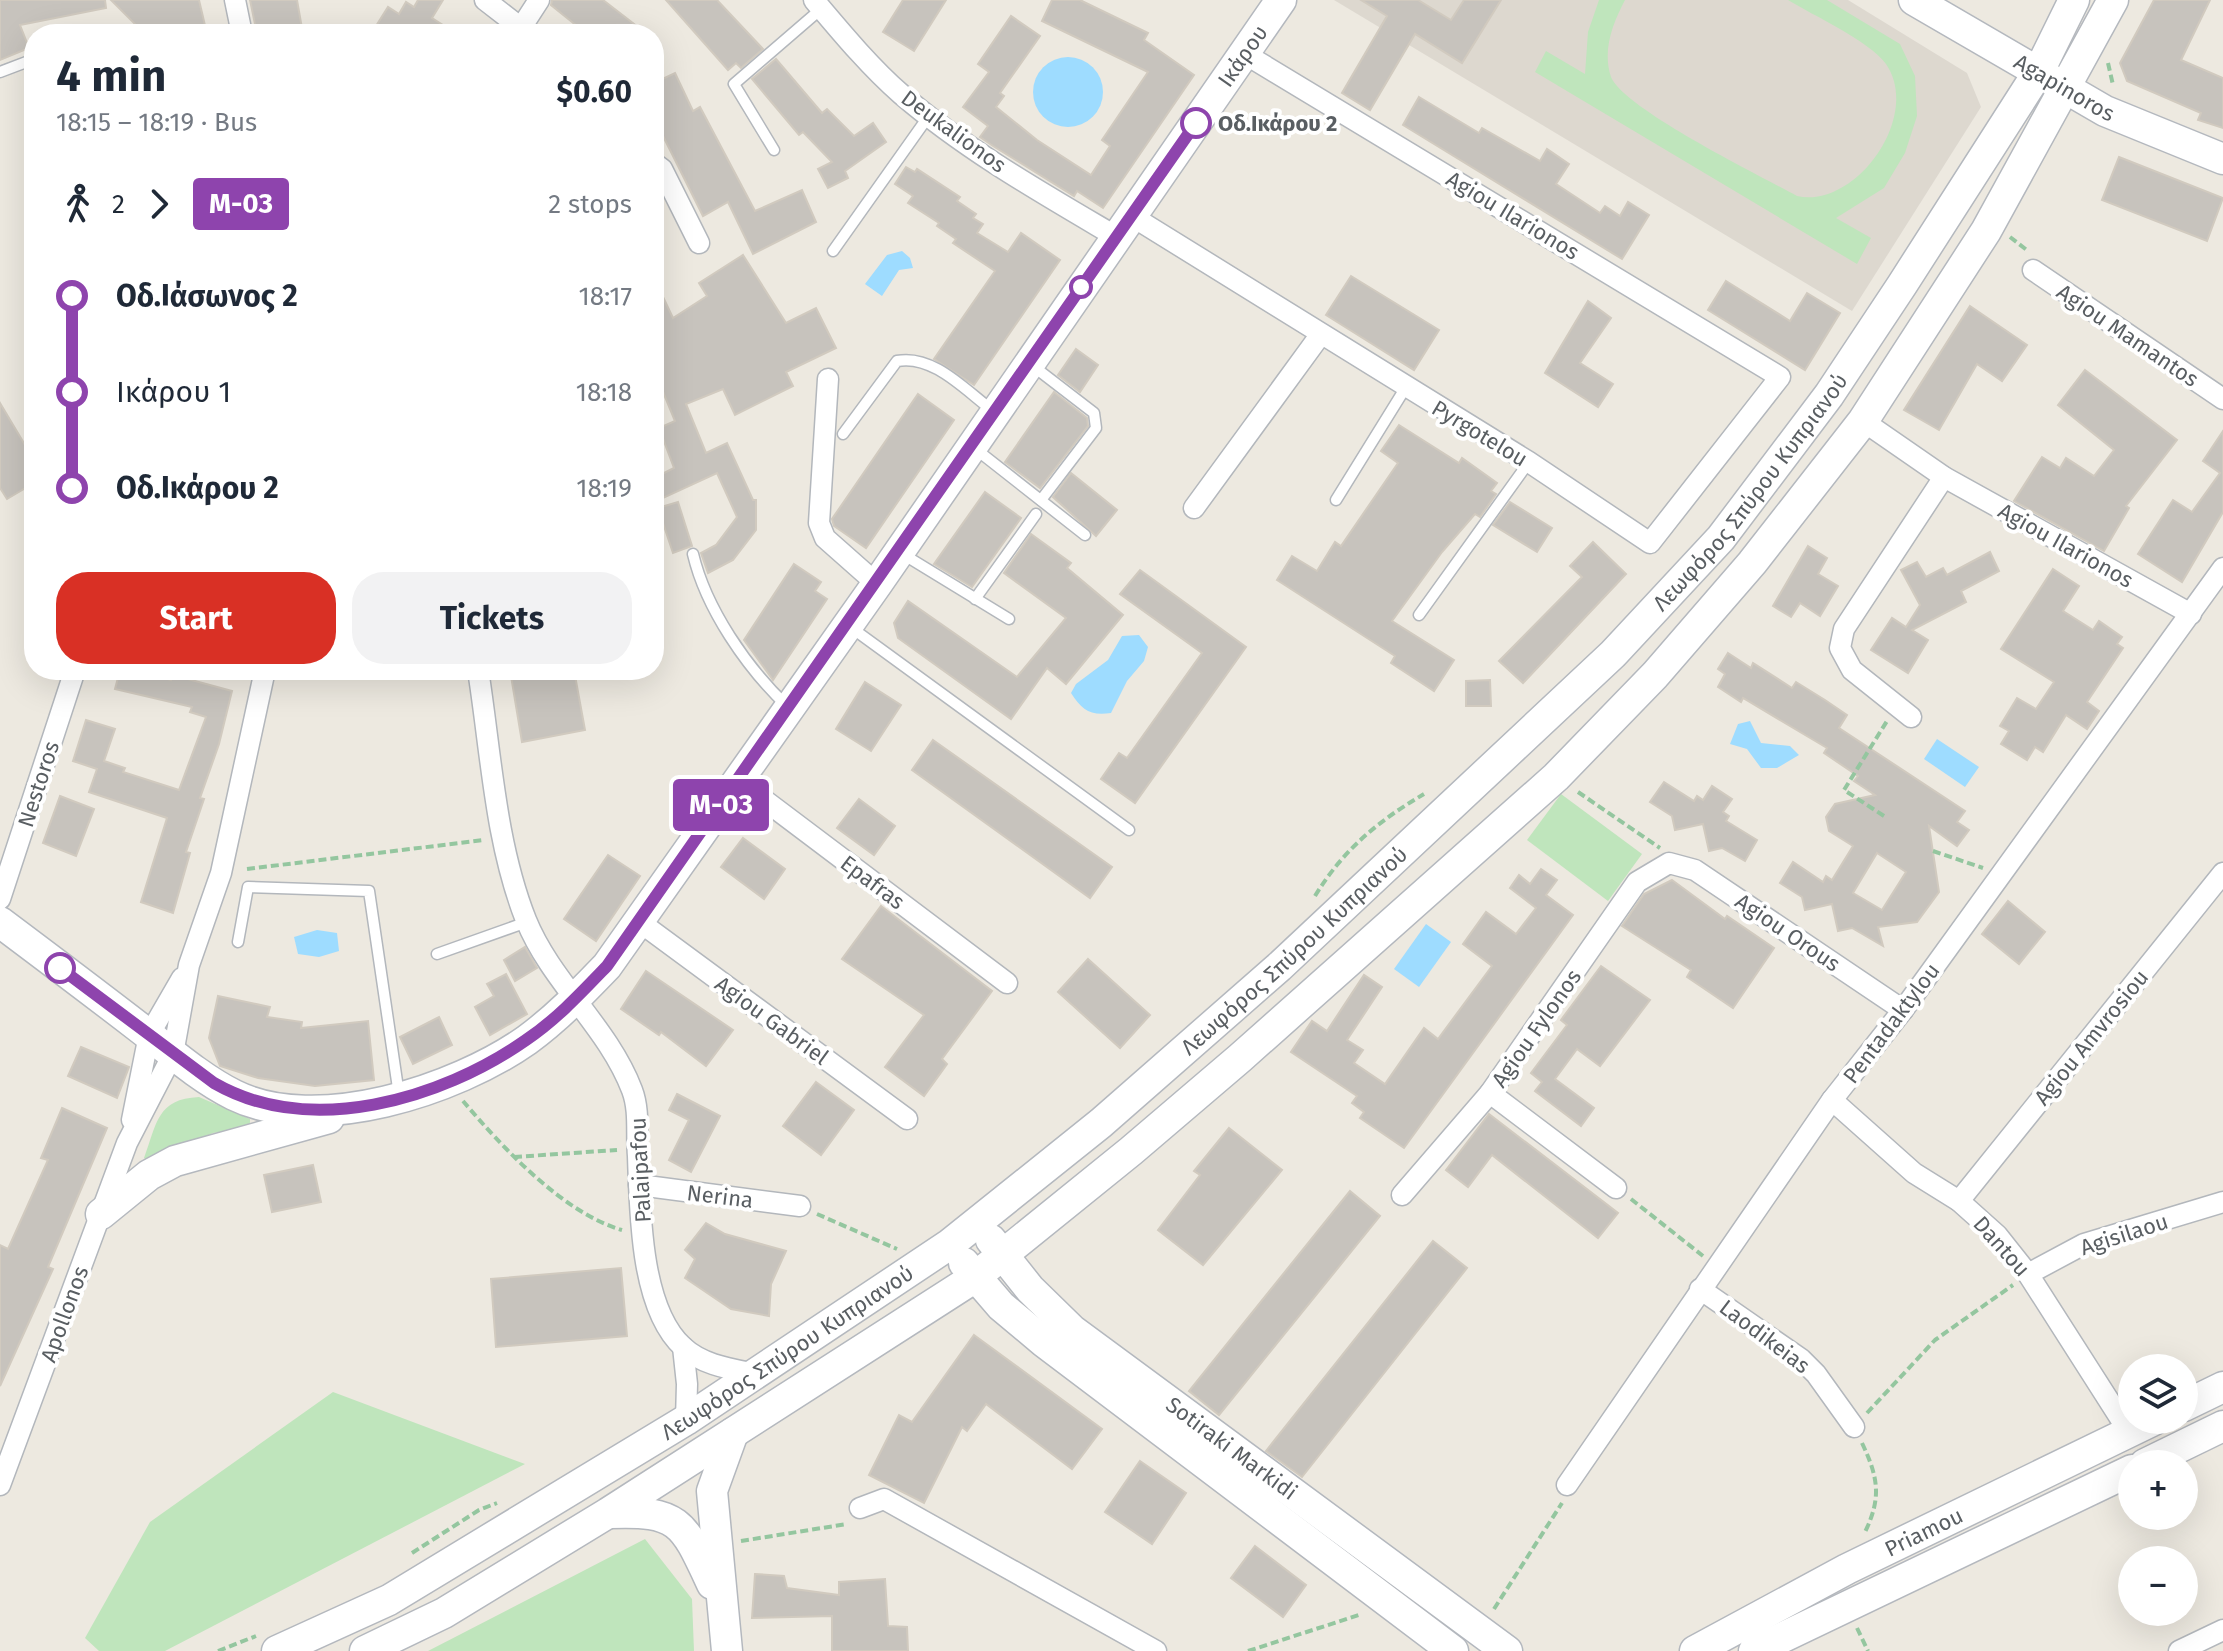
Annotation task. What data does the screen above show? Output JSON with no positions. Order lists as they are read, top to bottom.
{
  "streets": {
    "main road": [
      "Ικάρου",
      "Agapinoros",
      "Λεωφόρος Σπύρου Κυπριανού",
      "Sotiraki Markidi",
      "Priamou"
    ],
    "street": [
      "Deukalionos",
      "Agiou Ilarionos",
      "Agiou Mamantos",
      "Pyrgotelou",
      "Nestoros",
      "Epafras",
      "Agiou Orous",
      "Agiou Gabriel",
      "Pentadaktylou",
      "Agiou Fylonos",
      "Agiou Amvrosiou",
      "Palaipafou",
      "Nerina",
      "Agisilaou",
      "Dantou",
      "Apollonos",
      "Laodikeias"
    ]
  },
  "crossings": [
    ["Ικάρου", "Deukalionos"],
    ["Ικάρου", "Agiou Ilarionos"],
    ["Ικάρου", "Pyrgotelou"],
    ["Ικάρου", "Epafras"],
    ["Ικάρου", "Agiou Gabriel"],
    ["Ικάρου", "Palaipafou"],
    ["Ικάρου", "Apollonos"],
    ["Agapinoros", "Λεωφόρος Σπύρου Κυπριανού"],
    ["Deukalionos", "Pyrgotelou"],
    ["Agiou Ilarionos", "Pyrgotelou"],
    ["Agiou Ilarionos", "Λεωφόρος Σπύρου Κυπριανού"],
    ["Agiou Ilarionos", "Pentadaktylou"],
    ["Λεωφόρος Σπύρου Κυπριανού", "Sotiraki Markidi"],
    ["Agiou Orous", "Pentadaktylou"],
    ["Agiou Orous", "Agiou Fylonos"],
    ["Pentadaktylou", "Dantou"],
    ["Pentadaktylou", "Laodikeias"],
    ["Agiou Amvrosiou", "Dantou"],
    ["Palaipafou", "Nerina"],
    ["Agisilaou", "Dantou"]
  ],
  "places": ["Οδ.Ικάρου 2"],
  "lines": ["bus line M-03"],
  "page": {
    "on_map": "M-03",
    "heading": ["4 min", "18:15 – 18:19 · Bus", "$0.60"],
    "legs": ["2", "M-03", "2 stops"],
    "list": [
      {
        "name": "Οδ.Ιάσωνος 2",
        "value": "18:17"
      },
      {
        "name": "Ικάρου 1",
        "value": "18:18"
      },
      {
        "name": "Οδ.Ικάρου 2",
        "value": "18:19"
      }
    ],
    "buttons": ["Start", "Tickets"],
    "map_buttons": ["+", "−"]
  }
}
